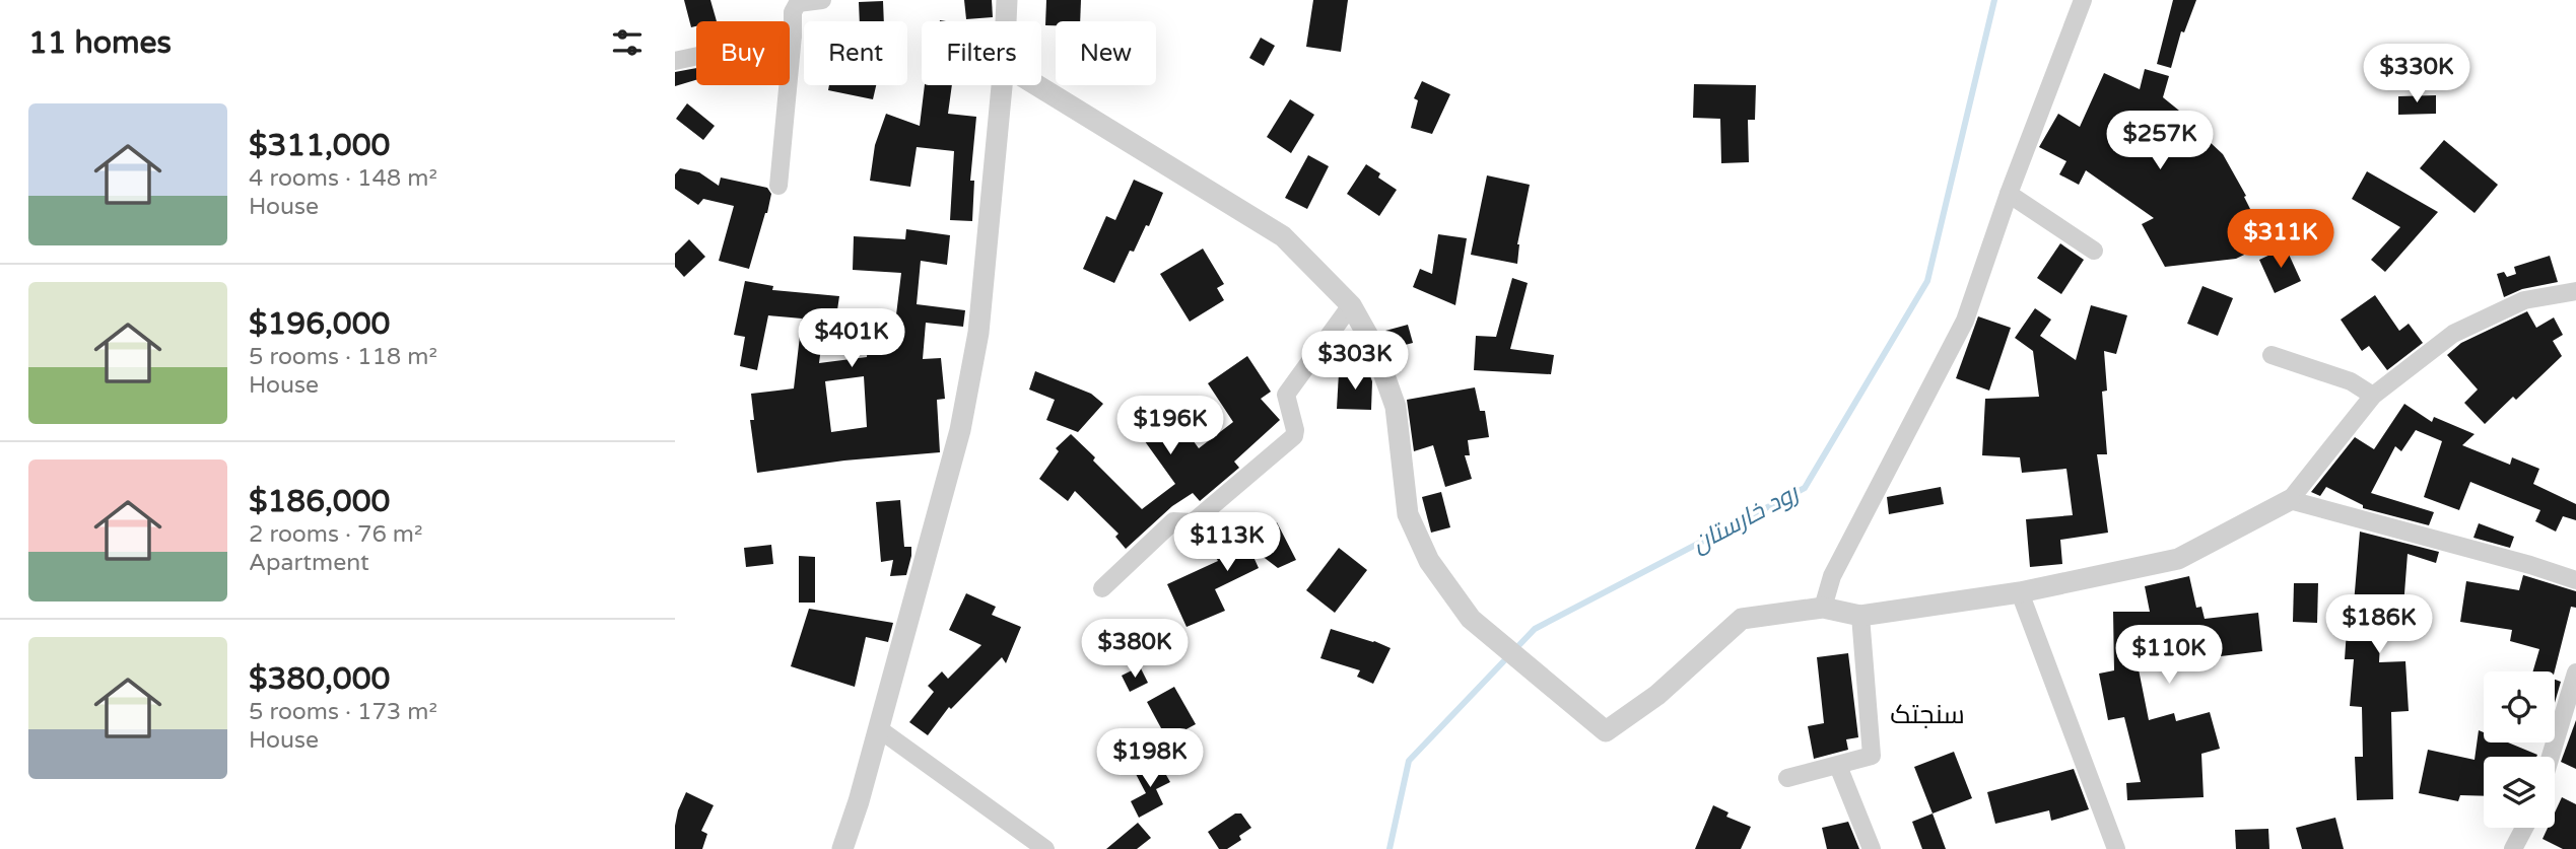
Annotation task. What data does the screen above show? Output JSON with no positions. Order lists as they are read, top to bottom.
{
  "districts": ["سنجتک"],
  "water": ["رود خارستان"],
  "page": {
    "heading": "11 homes",
    "chip": [
      "Buy",
      "Rent",
      "Filters",
      "New"
    ],
    "price": [
      "$330K",
      "$257K",
      "$311K",
      "$401K",
      "$303K",
      "$196K",
      "$113K",
      "$186K",
      "$380K",
      "$110K",
      "$198K"
    ],
    "list": [
      {
        "name": "$311,000",
        "note": "4 rooms · 148 m² · House"
      },
      {
        "name": "$196,000",
        "note": "5 rooms · 118 m² · House"
      },
      {
        "name": "$186,000",
        "note": "2 rooms · 76 m² · Apartment"
      },
      {
        "name": "$380,000",
        "note": "5 rooms · 173 m² · House"
      }
    ]
  }
}
